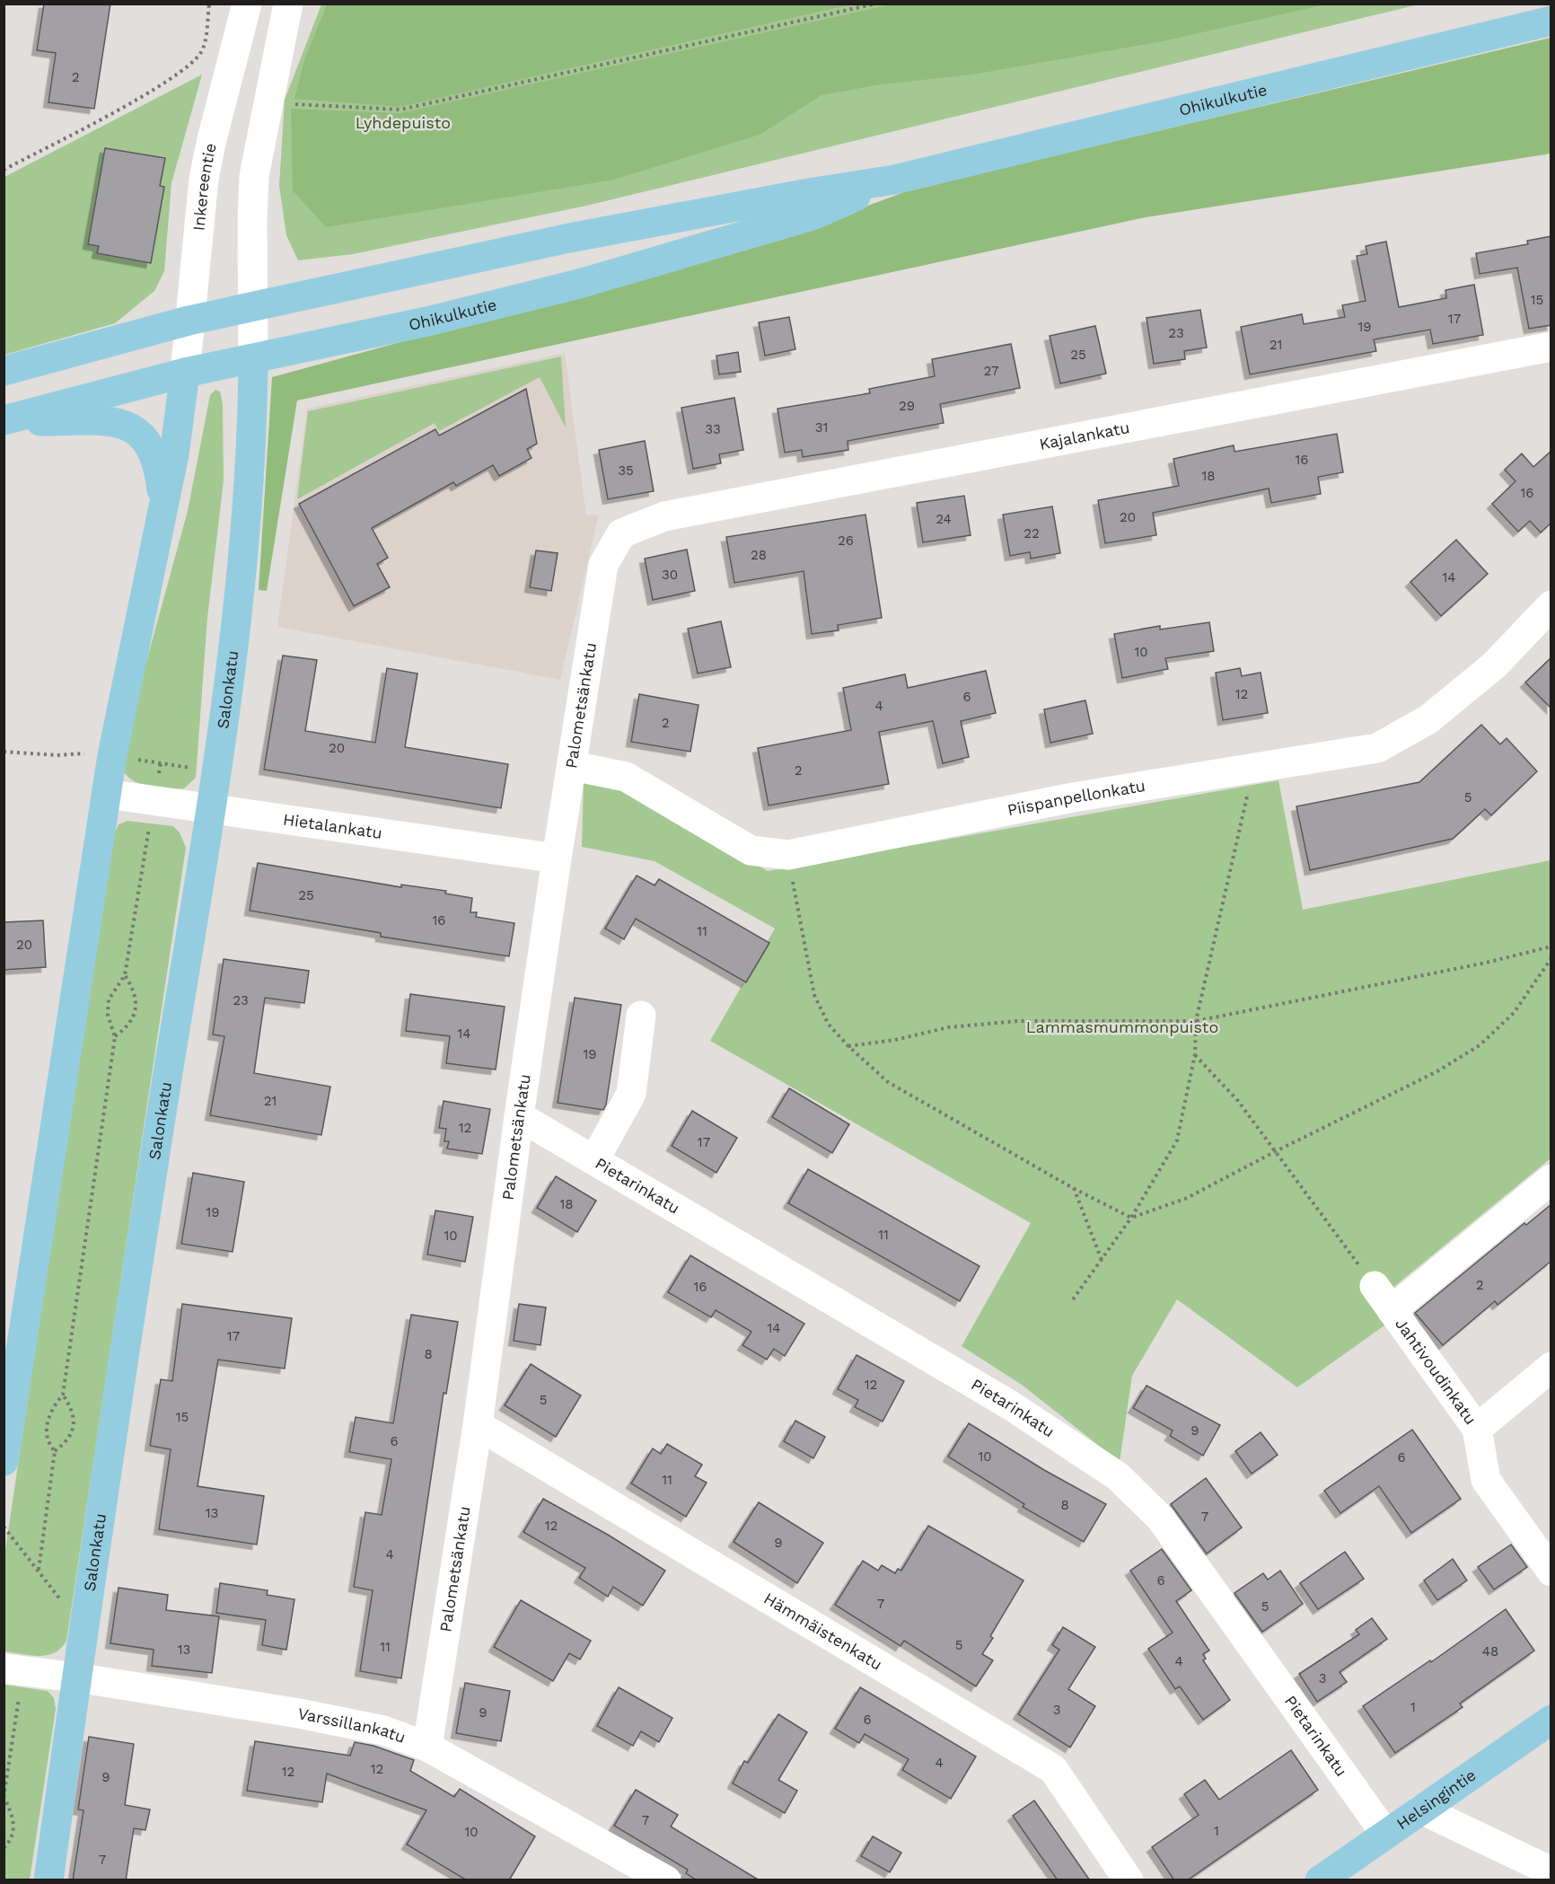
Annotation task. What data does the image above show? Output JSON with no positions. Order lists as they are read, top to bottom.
{
  "streets": {
    "main road": ["Ohikulkutie", "Salonkatu", "Helsingintie"],
    "street": [
      "Inkereentie",
      "Kajalankatu",
      "Palometsänkatu",
      "Piispanpellonkatu",
      "Hietalankatu",
      "Pietarinkatu",
      "Jahtivoudinkatu",
      "Hämmäistenkatu",
      "Varssillankatu"
    ]
  },
  "crossings": [
    ["Ohikulkutie", "Inkereentie"],
    ["Ohikulkutie", "Salonkatu"],
    ["Kajalankatu", "Palometsänkatu"],
    ["Salonkatu", "Hietalankatu"],
    ["Salonkatu", "Varssillankatu"],
    ["Palometsänkatu", "Piispanpellonkatu"],
    ["Palometsänkatu", "Hietalankatu"],
    ["Palometsänkatu", "Pietarinkatu"],
    ["Palometsänkatu", "Hämmäistenkatu"],
    ["Palometsänkatu", "Varssillankatu"],
    ["Pietarinkatu", "Helsingintie"]
  ],
  "parks": ["Lyhdepuisto", "Lammasmummonpuisto"],
  "house_numbers": [
    "2",
    "15",
    "17",
    "19",
    "23",
    "21",
    "25",
    "27",
    "29",
    "31",
    "33",
    "16",
    "35",
    "18",
    "16",
    "20",
    "24",
    "22",
    "26",
    "28",
    "30",
    "14",
    "10",
    "12",
    "6",
    "4",
    "2",
    "20",
    "2",
    "5",
    "25",
    "16",
    "11",
    "20",
    "23",
    "14",
    "19",
    "21",
    "12",
    "17",
    "18",
    "19",
    "11",
    "10",
    "2",
    "16",
    "14",
    "17",
    "8",
    "12",
    "5",
    "15",
    "9",
    "6",
    "10",
    "6",
    "11",
    "8",
    "13",
    "7",
    "12",
    "9",
    "4",
    "6",
    "7",
    "5",
    "5",
    "11",
    "13",
    "48",
    "4",
    "3",
    "1",
    "3",
    "9",
    "6",
    "4",
    "12",
    "12",
    "9",
    "7",
    "1",
    "10",
    "7"
  ]
}
